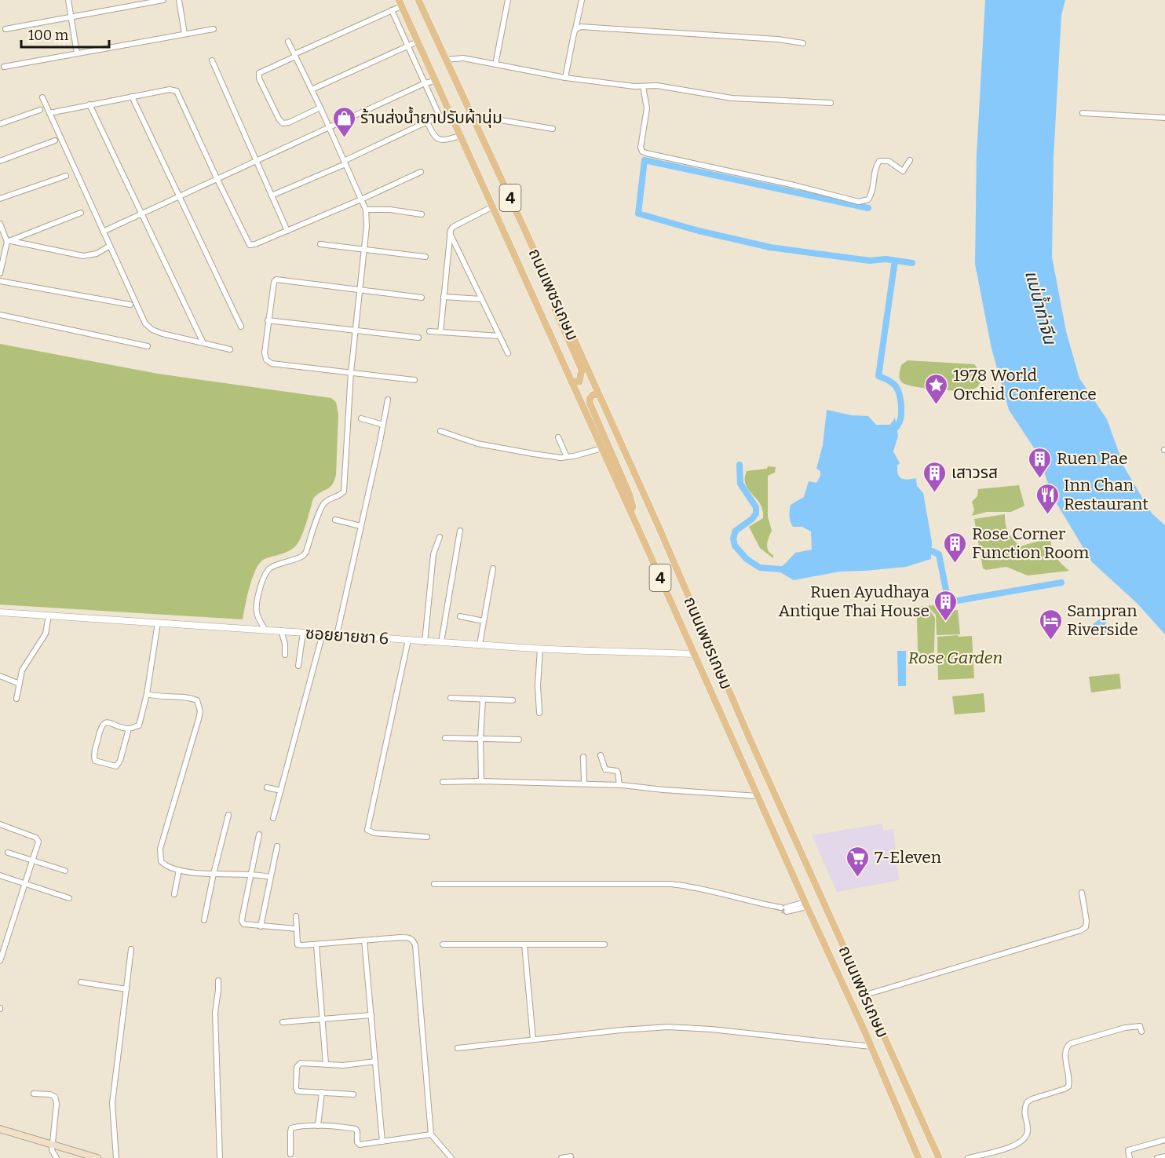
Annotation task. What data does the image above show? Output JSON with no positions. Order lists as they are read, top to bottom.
{
  "streets": {
    "main road": ["4", "ถนนเพชรเกษม"],
    "street": ["ซอยยายชา 6"]
  },
  "crossings": [
    ["ถนนเพชรเกษม", "ซอยยายชา 6"]
  ],
  "water": ["แม่น้ำท่าจีน"],
  "parks": ["Rose Garden"],
  "places": {
    "shop": ["ร้านส่งน้ำยาปรับผ้านุ่ม"],
    "place": ["1978 World Orchid Conference"],
    "building": [
      "Ruen Pae",
      "เสาวรส",
      "Rose Corner Function Room",
      "Ruen Ayudhaya Antique Thai House"
    ],
    "restaurant": ["Inn Chan Restaurant"],
    "hotel": ["Sampran Riverside"],
    "supermarket": ["7-Eleven"]
  },
  "scale_bar": "100 m"
}
